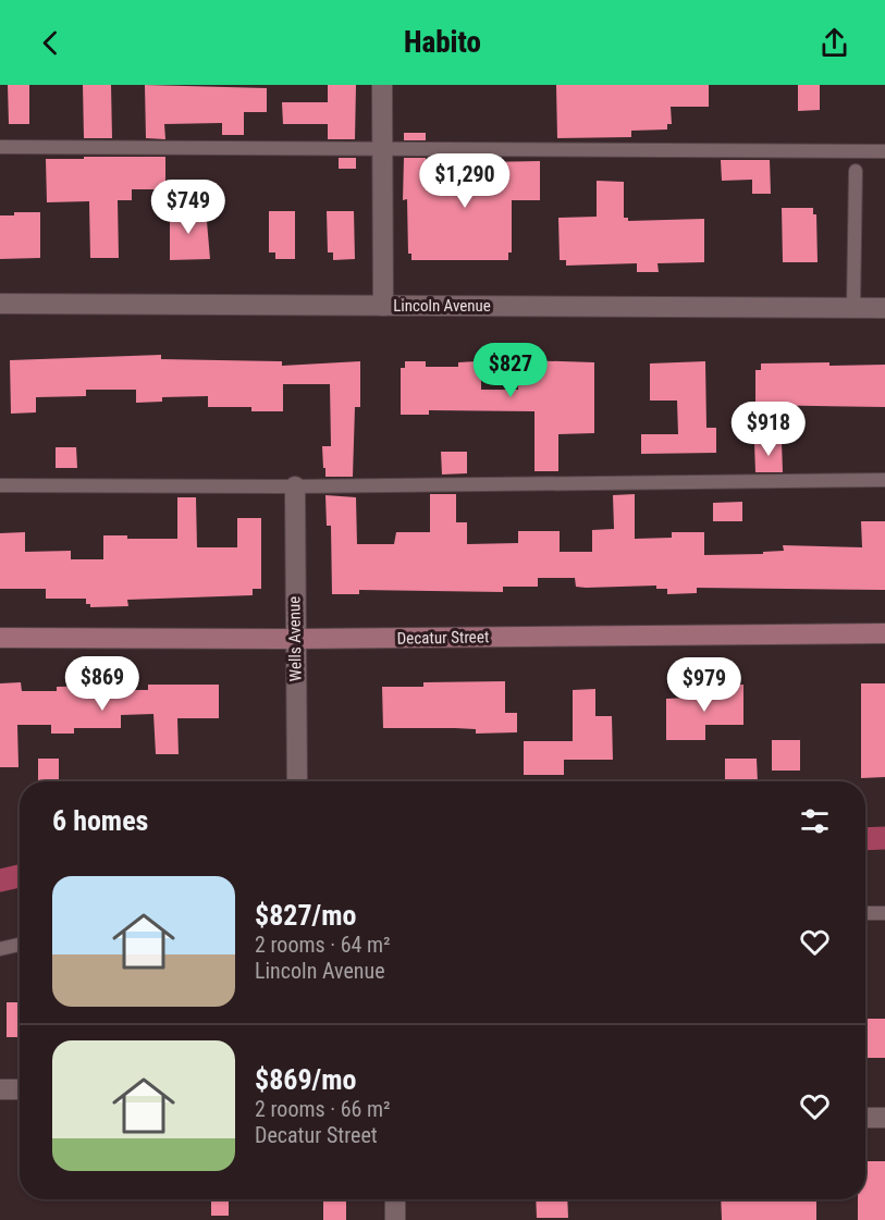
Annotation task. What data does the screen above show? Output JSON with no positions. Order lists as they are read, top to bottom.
{
  "streets": {
    "street": ["Lincoln Avenue", "Decatur Street", "Wells Avenue"]
  },
  "crossings": [
    ["Decatur Street", "Wells Avenue"]
  ],
  "page": {
    "header": "Habito",
    "price": [
      "$1,290",
      "$749",
      "$827",
      "$918",
      "$869",
      "$979"
    ],
    "heading": "6 homes",
    "list": [
      {
        "name": "$827/mo",
        "note": "2 rooms · 64 m² · Lincoln Avenue"
      },
      {
        "name": "$869/mo",
        "note": "2 rooms · 66 m² · Decatur Street"
      }
    ]
  }
}
